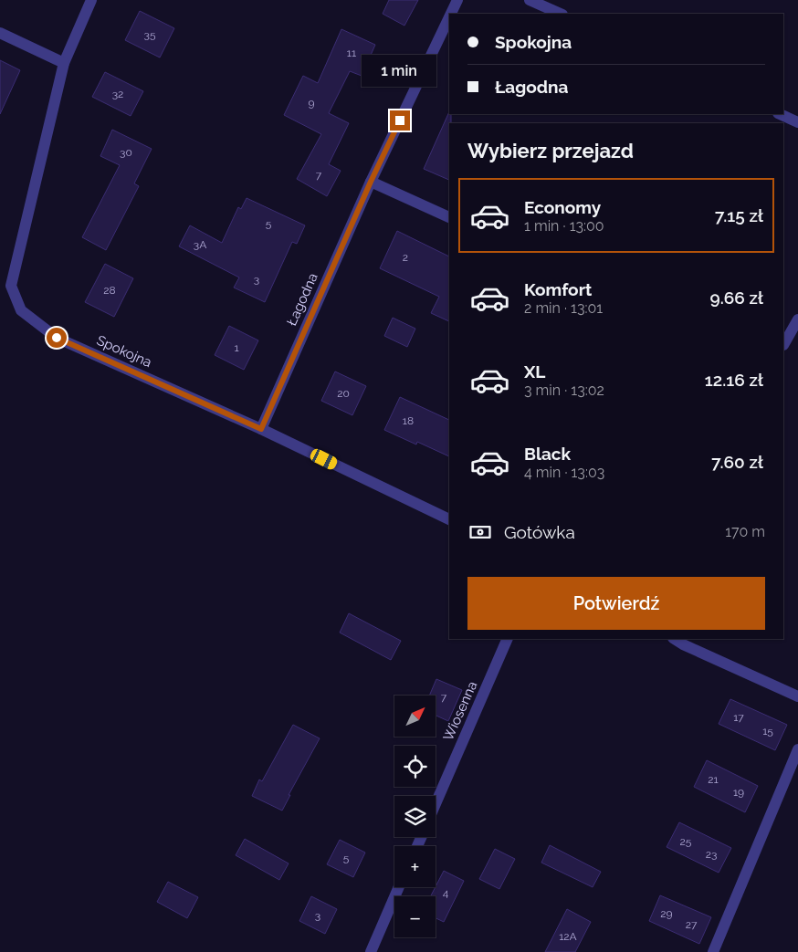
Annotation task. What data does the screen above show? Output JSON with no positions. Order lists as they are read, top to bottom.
{
  "streets": {
    "street": ["Łagodna", "Spokojna", "Wiosenna"]
  },
  "crossings": [
    ["Łagodna", "Spokojna"]
  ],
  "house_numbers": [
    "35",
    "11",
    "32",
    "9",
    "30",
    "7",
    "5",
    "3A",
    "2",
    "3",
    "28",
    "1",
    "20",
    "18",
    "7",
    "17",
    "15",
    "21",
    "19",
    "25",
    "23",
    "5",
    "4",
    "29",
    "3",
    "27",
    "12A"
  ],
  "north": "top right",
  "page": {
    "banner": ["Spokojna", "Łagodna"],
    "bubble": "1 min",
    "heading": "Wybierz przejazd",
    "list": [
      {
        "name": "Economy",
        "note": "1 min · 13:00",
        "value": "7.15 zł"
      },
      {
        "name": "Komfort",
        "note": "2 min · 13:01",
        "value": "9.66 zł"
      },
      {
        "name": "XL",
        "note": "3 min · 13:02",
        "value": "12.16 zł"
      },
      {
        "name": "Black",
        "note": "4 min · 13:03",
        "value": "7.60 zł"
      }
    ],
    "pay": ["Gotówka", "170 m"],
    "buttons": "Potwierdź",
    "map_buttons": ["+", "−"]
  }
}
